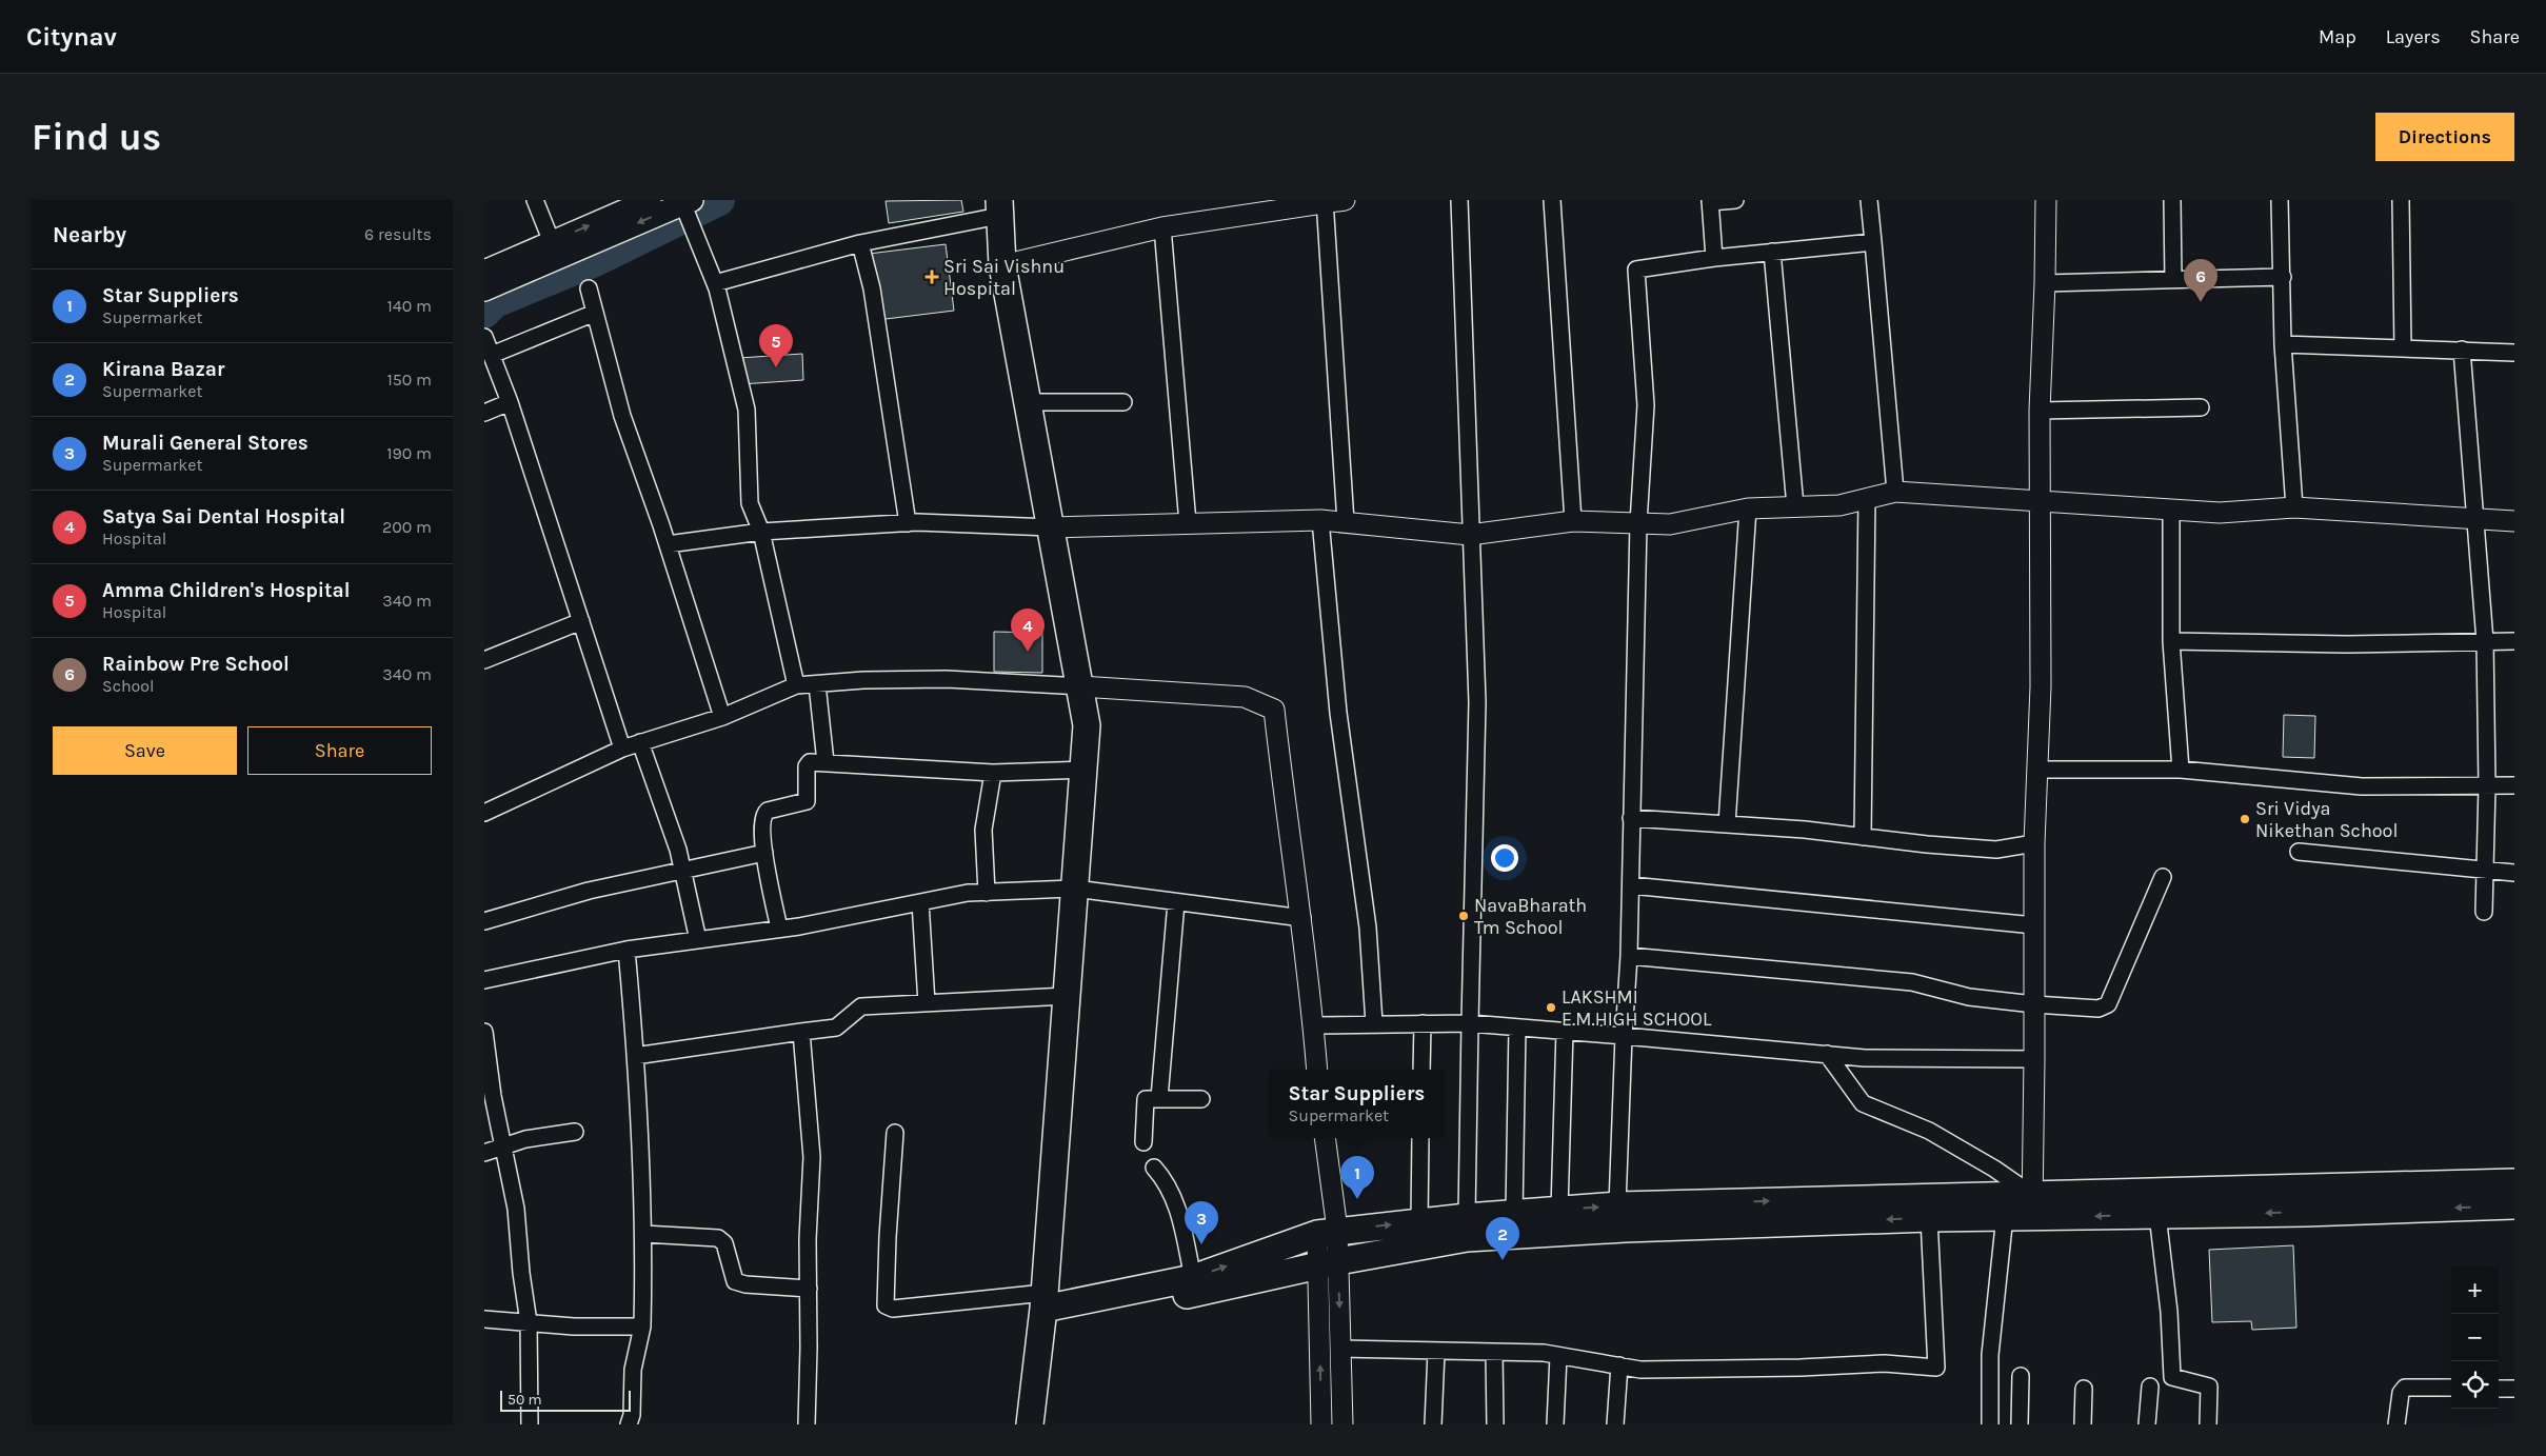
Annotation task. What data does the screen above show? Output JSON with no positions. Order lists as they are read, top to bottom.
{
  "places": {
    "health": ["Sri Sai Vishnu Hospital"],
    "other": ["Sri Vidya Nikethan School", "NavaBharath Tm School", "LAKSHMI E.M.HIGH SCHOOL"]
  },
  "scale_bar": "50 m",
  "page": {
    "header": "Citynav",
    "nav": ["Map", "Layers", "Share"],
    "buttons": [
      "Directions",
      ["Save", "Share"]
    ],
    "title": "Find us",
    "heading": ["Nearby", "6 results"],
    "pins": [
      "6",
      "5",
      "4",
      "1",
      "3",
      "2"
    ],
    "list": [
      {
        "mark": "1",
        "name": "Star Suppliers",
        "note": "Supermarket",
        "value": "140 m"
      },
      {
        "mark": "2",
        "name": "Kirana Bazar",
        "note": "Supermarket",
        "value": "150 m"
      },
      {
        "mark": "3",
        "name": "Murali General Stores",
        "note": "Supermarket",
        "value": "190 m"
      },
      {
        "mark": "4",
        "name": "Satya Sai Dental Hospital",
        "note": "Hospital",
        "value": "200 m"
      },
      {
        "mark": "5",
        "name": "Amma Children's Hospital",
        "note": "Hospital",
        "value": "340 m"
      },
      {
        "mark": "6",
        "name": "Rainbow Pre School",
        "note": "School",
        "value": "340 m"
      }
    ],
    "popup": ["Star Suppliers", "Supermarket"],
    "map_buttons": ["+", "−"],
    "scale": "50 m"
  }
}
